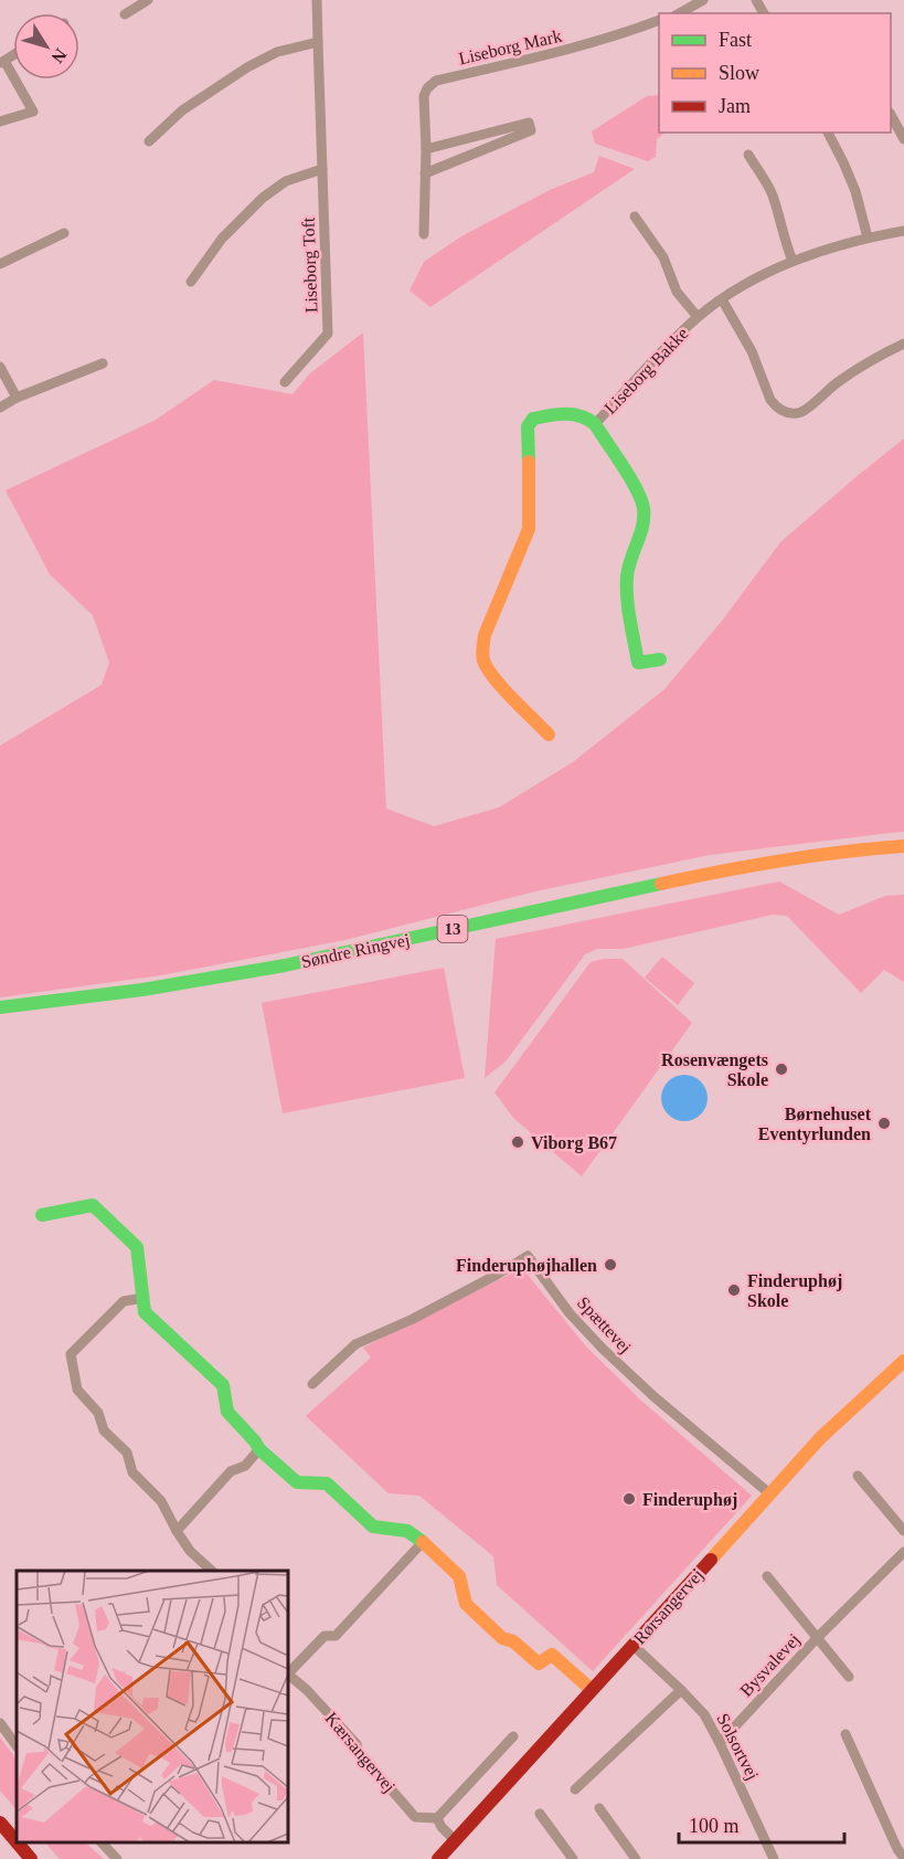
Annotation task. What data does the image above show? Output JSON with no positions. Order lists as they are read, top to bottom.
{
  "streets": {
    "street": [
      "Liseborg Mark",
      "Liseborg Toft",
      "Liseborg Bakke",
      "13",
      "Søndre Ringvej",
      "Spættevej",
      "Rørsangervej",
      "Bysvalevej",
      "Solsortvej",
      "Kærsangervej"
    ]
  },
  "crossings": [
    ["Spættevej", "Rørsangervej"],
    ["Rørsangervej", "Solsortvej"],
    ["Bysvalevej", "Solsortvej"]
  ],
  "places": [
    "Rosenvængets Skole",
    "Børnehuset Eventyrlunden",
    "Viborg B67",
    "Finderuphøjhallen",
    "Finderuphøj Skole",
    "Finderuphøj"
  ],
  "legend": ["Fast", "Slow", "Jam"],
  "scale_bar": "100 m",
  "north": "bottom right"
}
